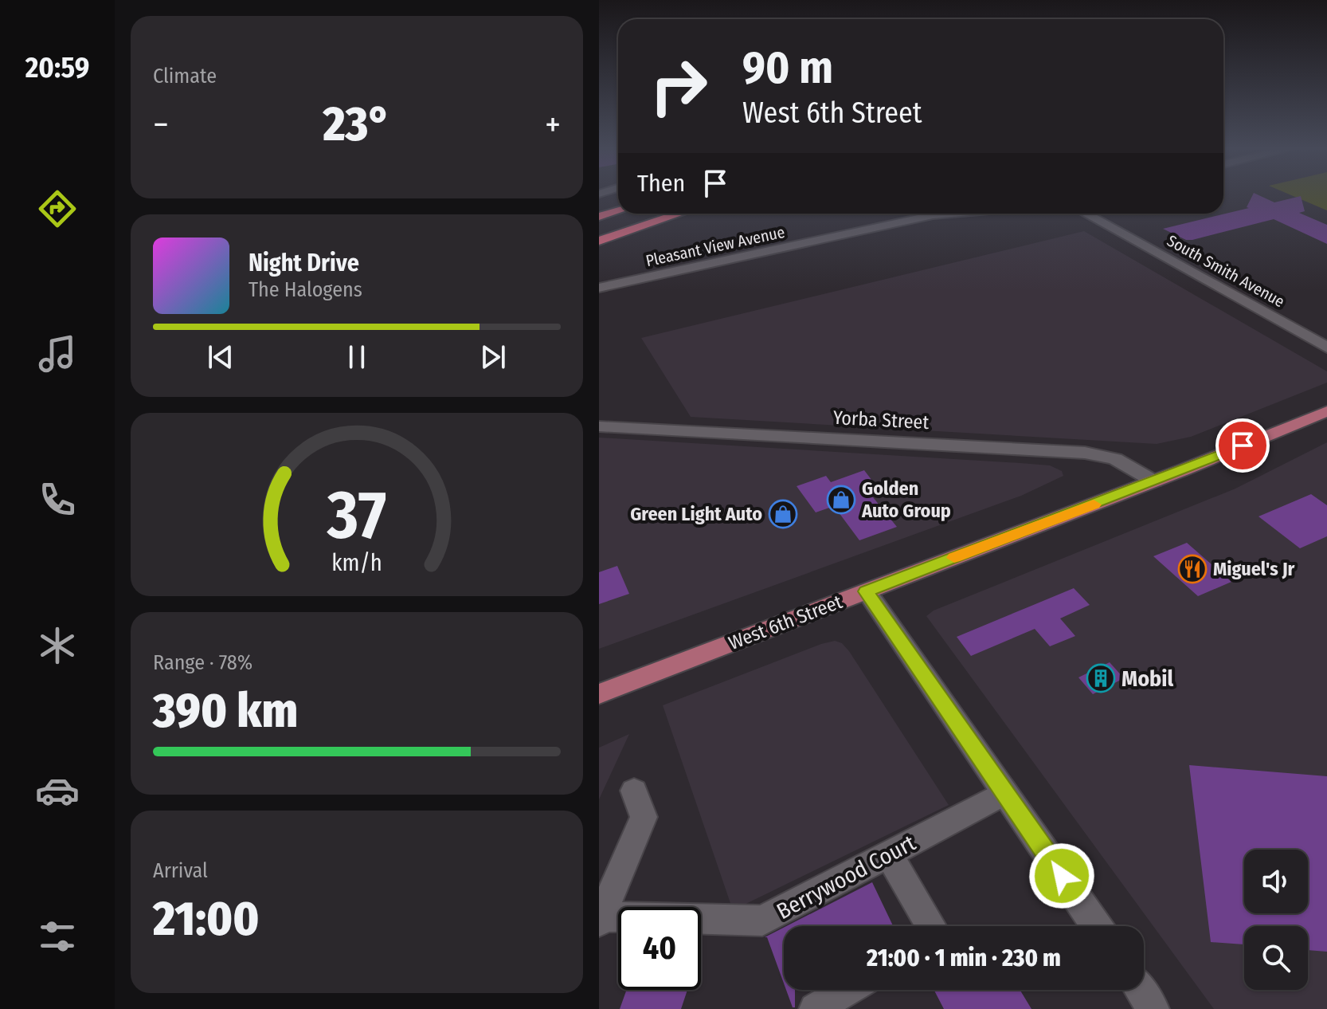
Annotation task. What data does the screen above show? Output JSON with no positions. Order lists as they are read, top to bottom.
{
  "streets": {
    "main road": ["West 6th Street"],
    "street": [
      "Pleasant View Avenue",
      "South Smith Avenue",
      "Yorba Street",
      "Berrywood Court"
    ]
  },
  "crossings": [
    ["Yorba Street", "West 6th Street"]
  ],
  "places": {
    "shop": ["Golden Auto Group", "Green Light Auto"],
    "restaurant": ["Miguel's Jr"],
    "building": ["Mobil"]
  },
  "page": {
    "tabs": "20:59",
    "tile": [
      "Climate",
      ["Range · 78%", "390 km"],
      ["Arrival", "21:00"]
    ],
    "turn": ["90 m", "West 6th Street"],
    "heat": ["−", "23°", "+"],
    "then": "Then",
    "song": ["Night Drive", "The Halogens"],
    "limit": "40",
    "trip": "21:00 · 1 min · 230 m",
    "gauge": ["37", "km/h"]
  }
}
